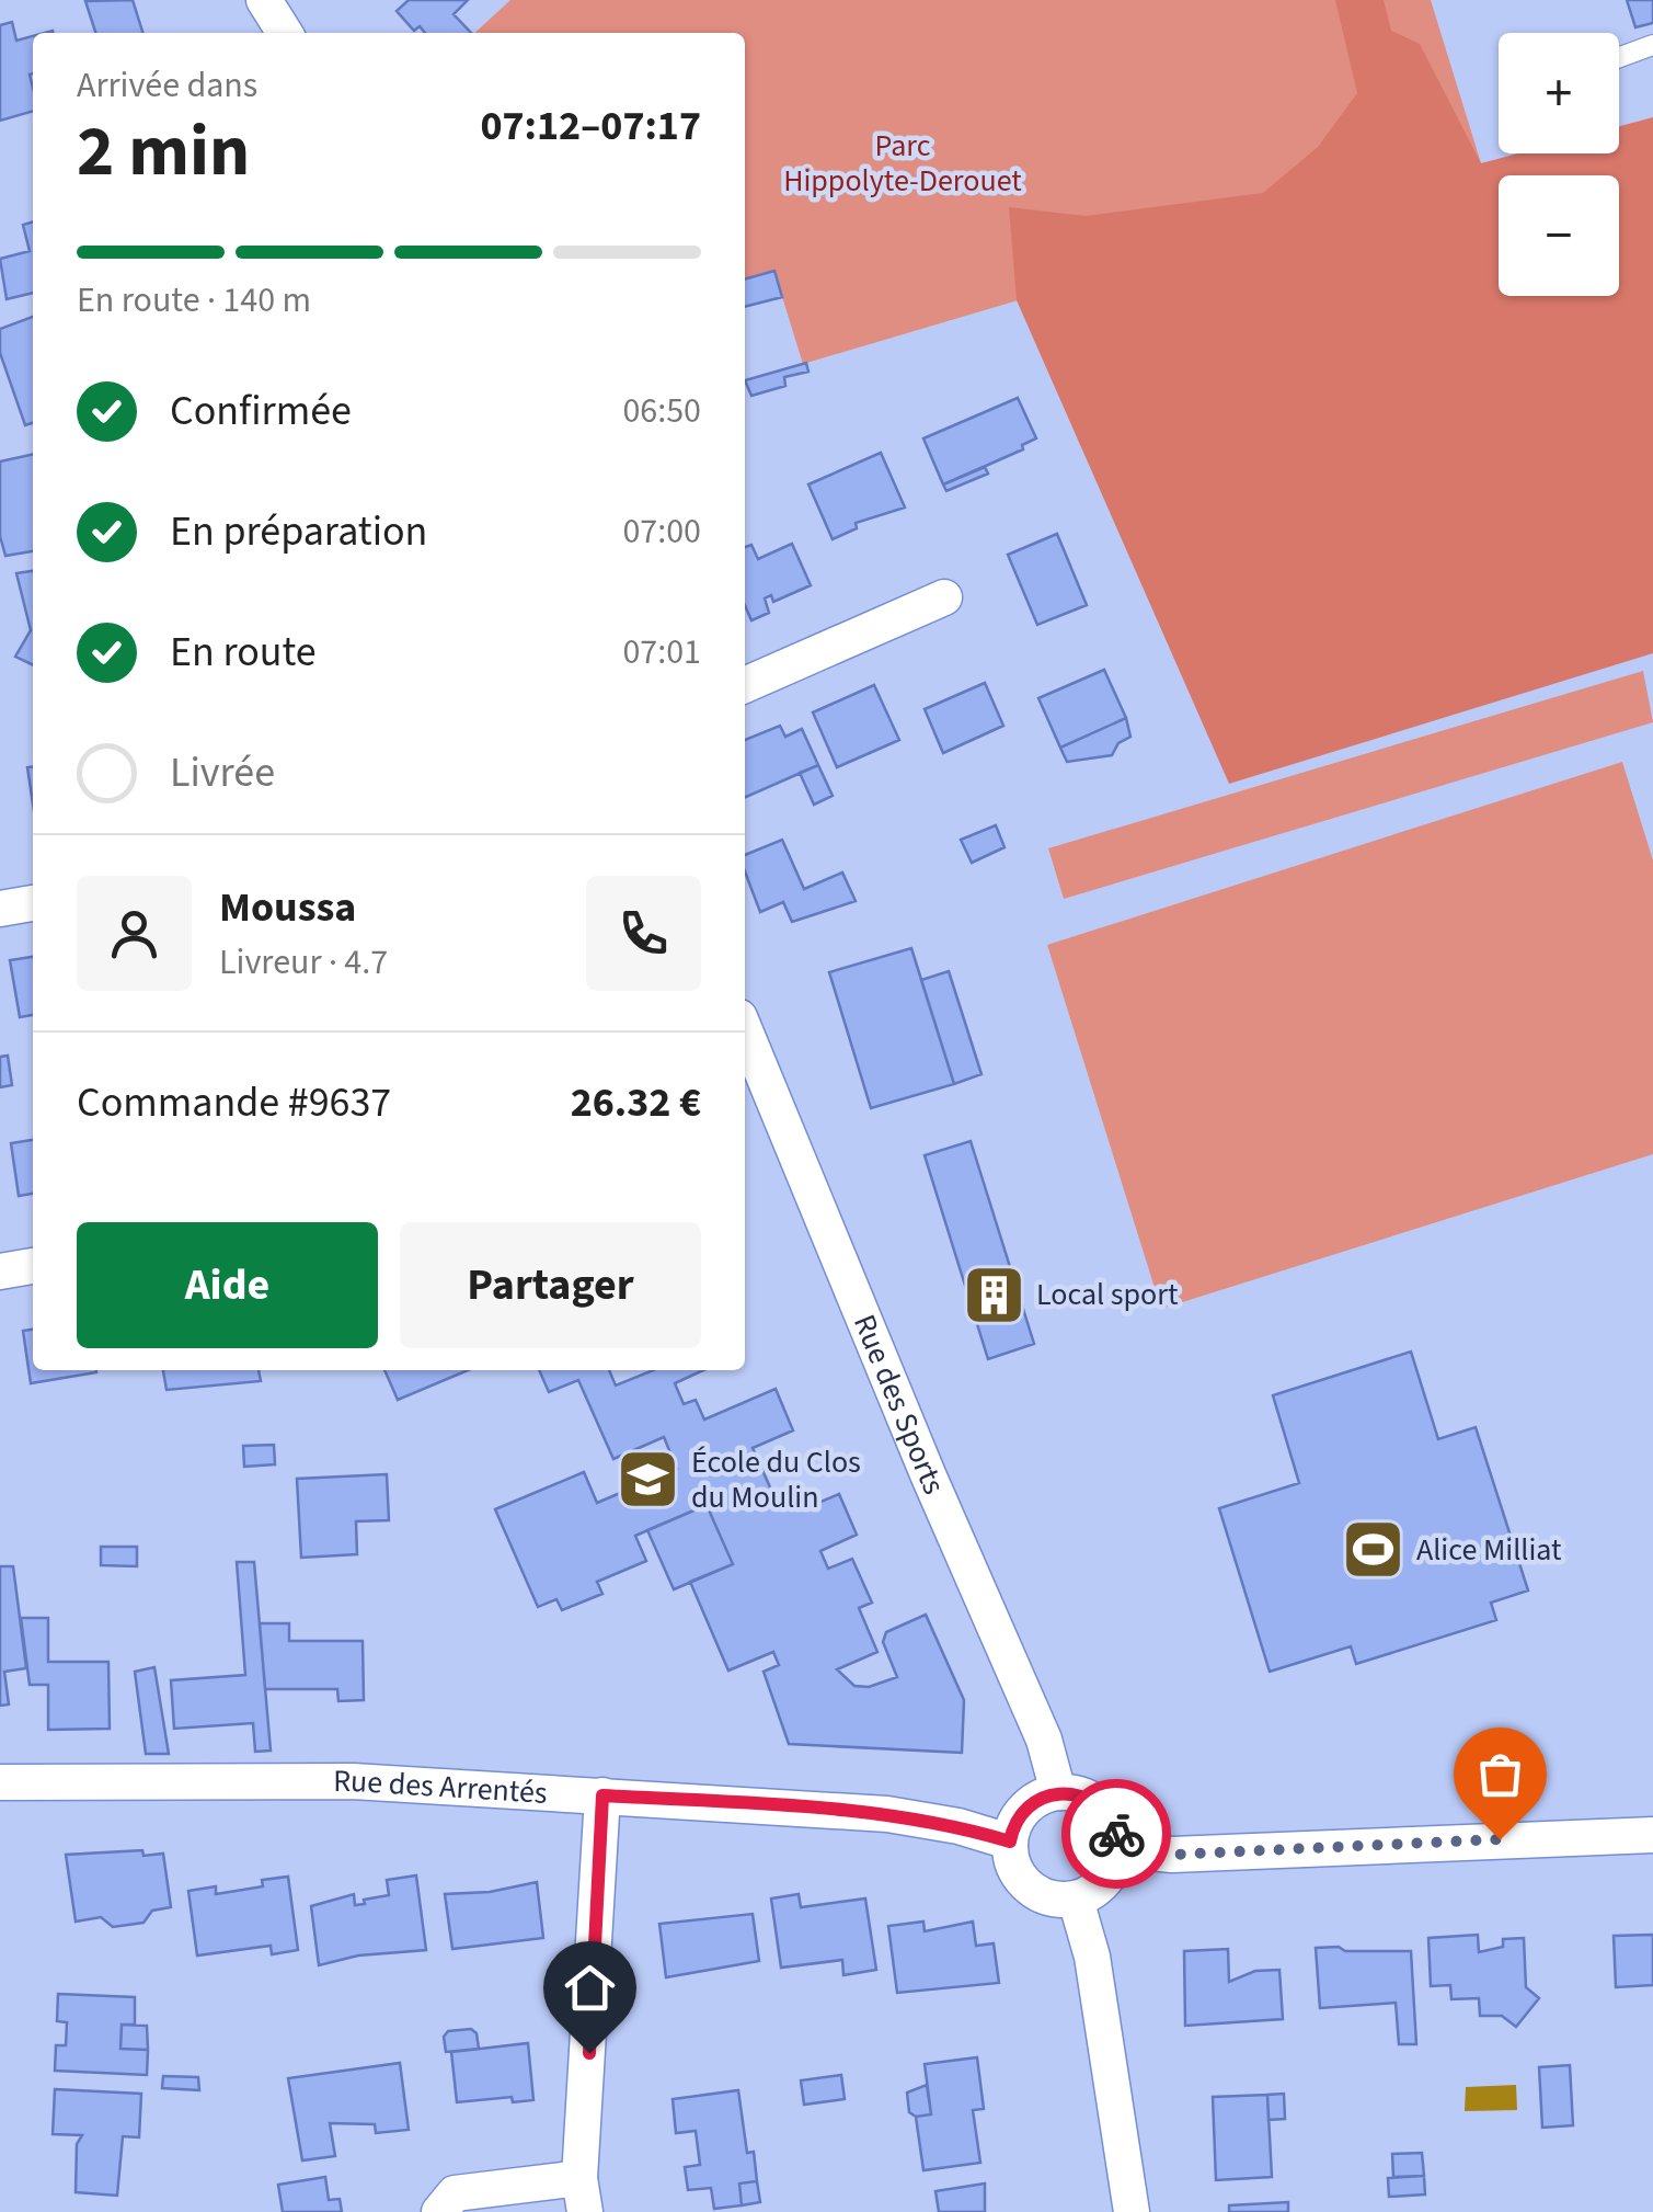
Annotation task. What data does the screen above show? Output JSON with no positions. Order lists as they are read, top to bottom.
{
  "streets": {
    "street": ["Rue des Sports", "Rue des Arrentés"]
  },
  "crossings": [
    ["Rue des Sports", "Rue des Arrentés"]
  ],
  "parks": ["Parc Hippolyte-Derouet"],
  "places": {
    "building": ["Local sport"],
    "school or university": ["École du Clos du Moulin"],
    "sports": ["Alice Milliat"]
  },
  "page": {
    "map_buttons": ["+", "−"],
    "heading": ["2 min", "Arrivée dans", "07:12–07:17"],
    "panel": [
      "Moussa",
      "Livreur · 4.7",
      "Commande #9637",
      "26.32 €"
    ],
    "bar": "En route · 140 m",
    "list": [
      ["Confirmée", "06:50"],
      ["En préparation", "07:00"],
      ["En route", "07:01"],
      "Livrée"
    ],
    "buttons": ["Aide", "Partager"]
  }
}
